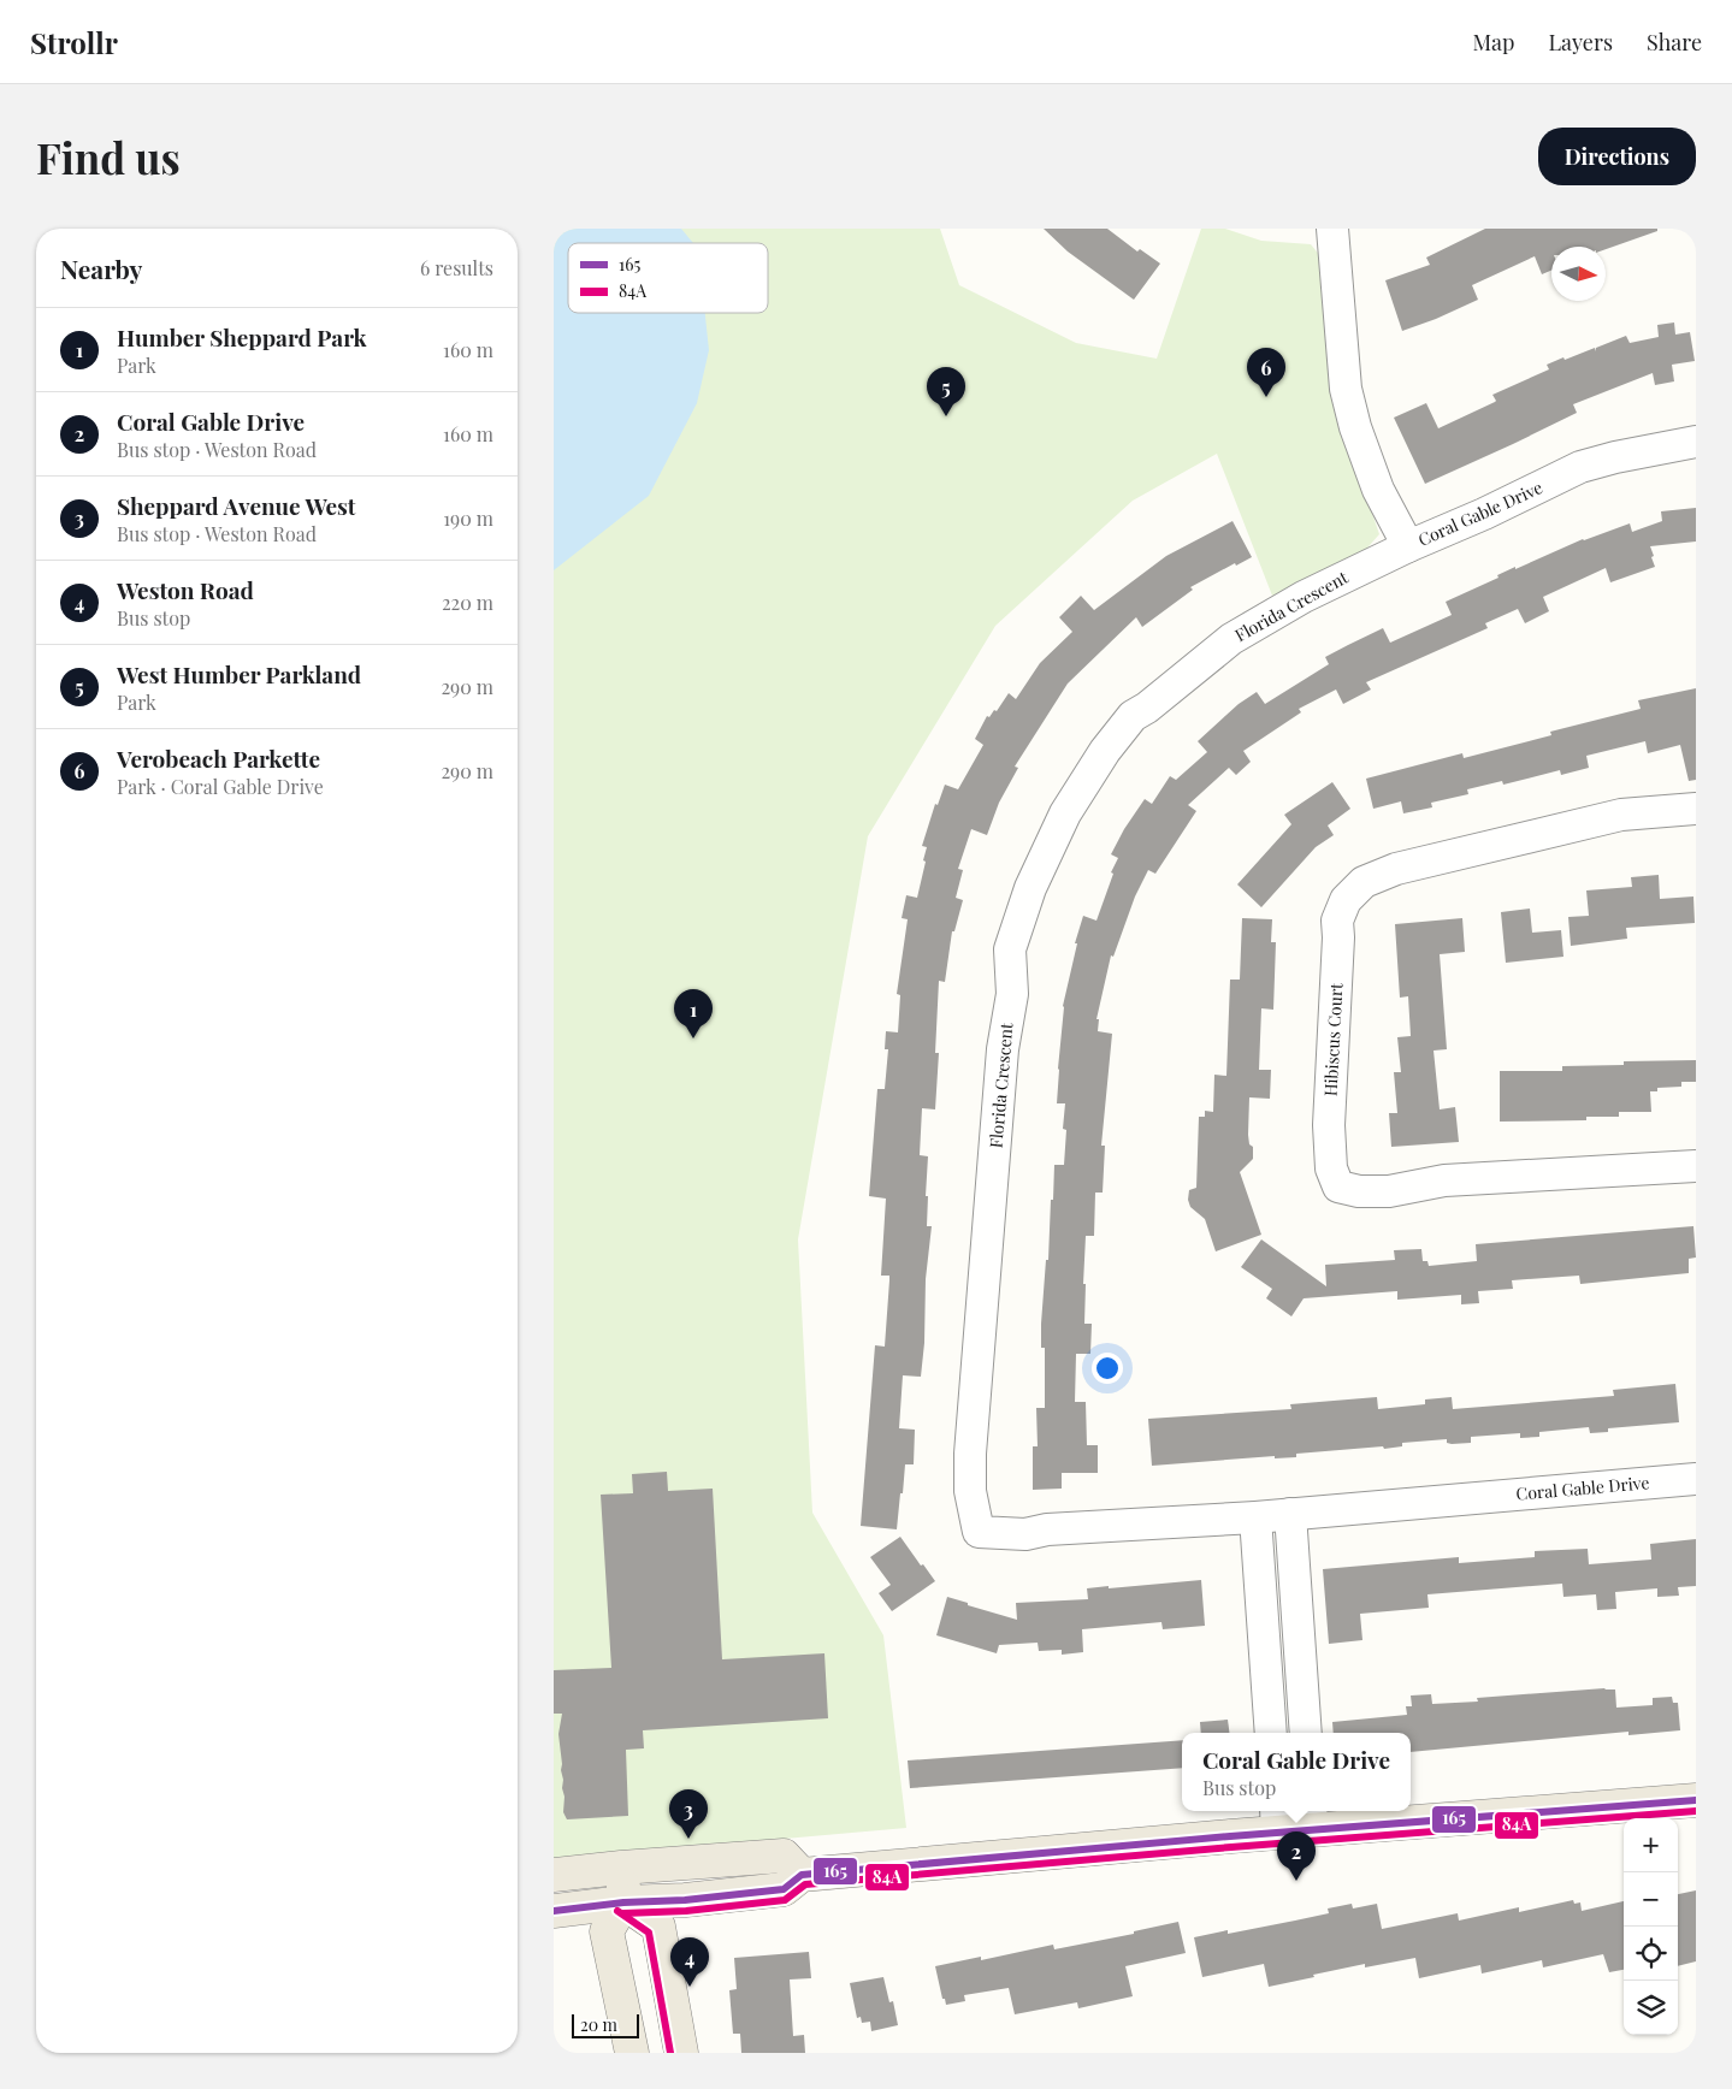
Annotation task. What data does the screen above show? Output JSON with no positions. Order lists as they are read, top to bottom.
{
  "streets": {
    "street": ["Coral Gable Drive", "Florida Crescent", "Hibiscus Court"]
  },
  "crossings": [
    ["Coral Gable Drive", "Florida Crescent"]
  ],
  "lines": ["transit line 165", "transit line 84A"],
  "legend": ["165", "84A"],
  "scale_bar": "20 m",
  "north": "right",
  "page": {
    "header": "Strollr",
    "nav": ["Map", "Layers", "Share"],
    "buttons": "Directions",
    "title": "Find us",
    "heading": ["Nearby", "6 results"],
    "list": [
      {
        "mark": "1",
        "name": "Humber Sheppard Park",
        "note": "Park",
        "value": "160 m"
      },
      {
        "mark": "2",
        "name": "Coral Gable Drive",
        "note": "Bus stop · Weston Road",
        "value": "160 m"
      },
      {
        "mark": "3",
        "name": "Sheppard Avenue West",
        "note": "Bus stop · Weston Road",
        "value": "190 m"
      },
      {
        "mark": "4",
        "name": "Weston Road",
        "note": "Bus stop",
        "value": "220 m"
      },
      {
        "mark": "5",
        "name": "West Humber Parkland",
        "note": "Park",
        "value": "290 m"
      },
      {
        "mark": "6",
        "name": "Verobeach Parkette",
        "note": "Park · Coral Gable Drive",
        "value": "290 m"
      }
    ],
    "pins": [
      "6",
      "5",
      "1",
      "3",
      "2",
      "4"
    ],
    "popup": ["Coral Gable Drive", "Bus stop"],
    "map_buttons": ["+", "−"],
    "scale": "20 m"
  }
}
